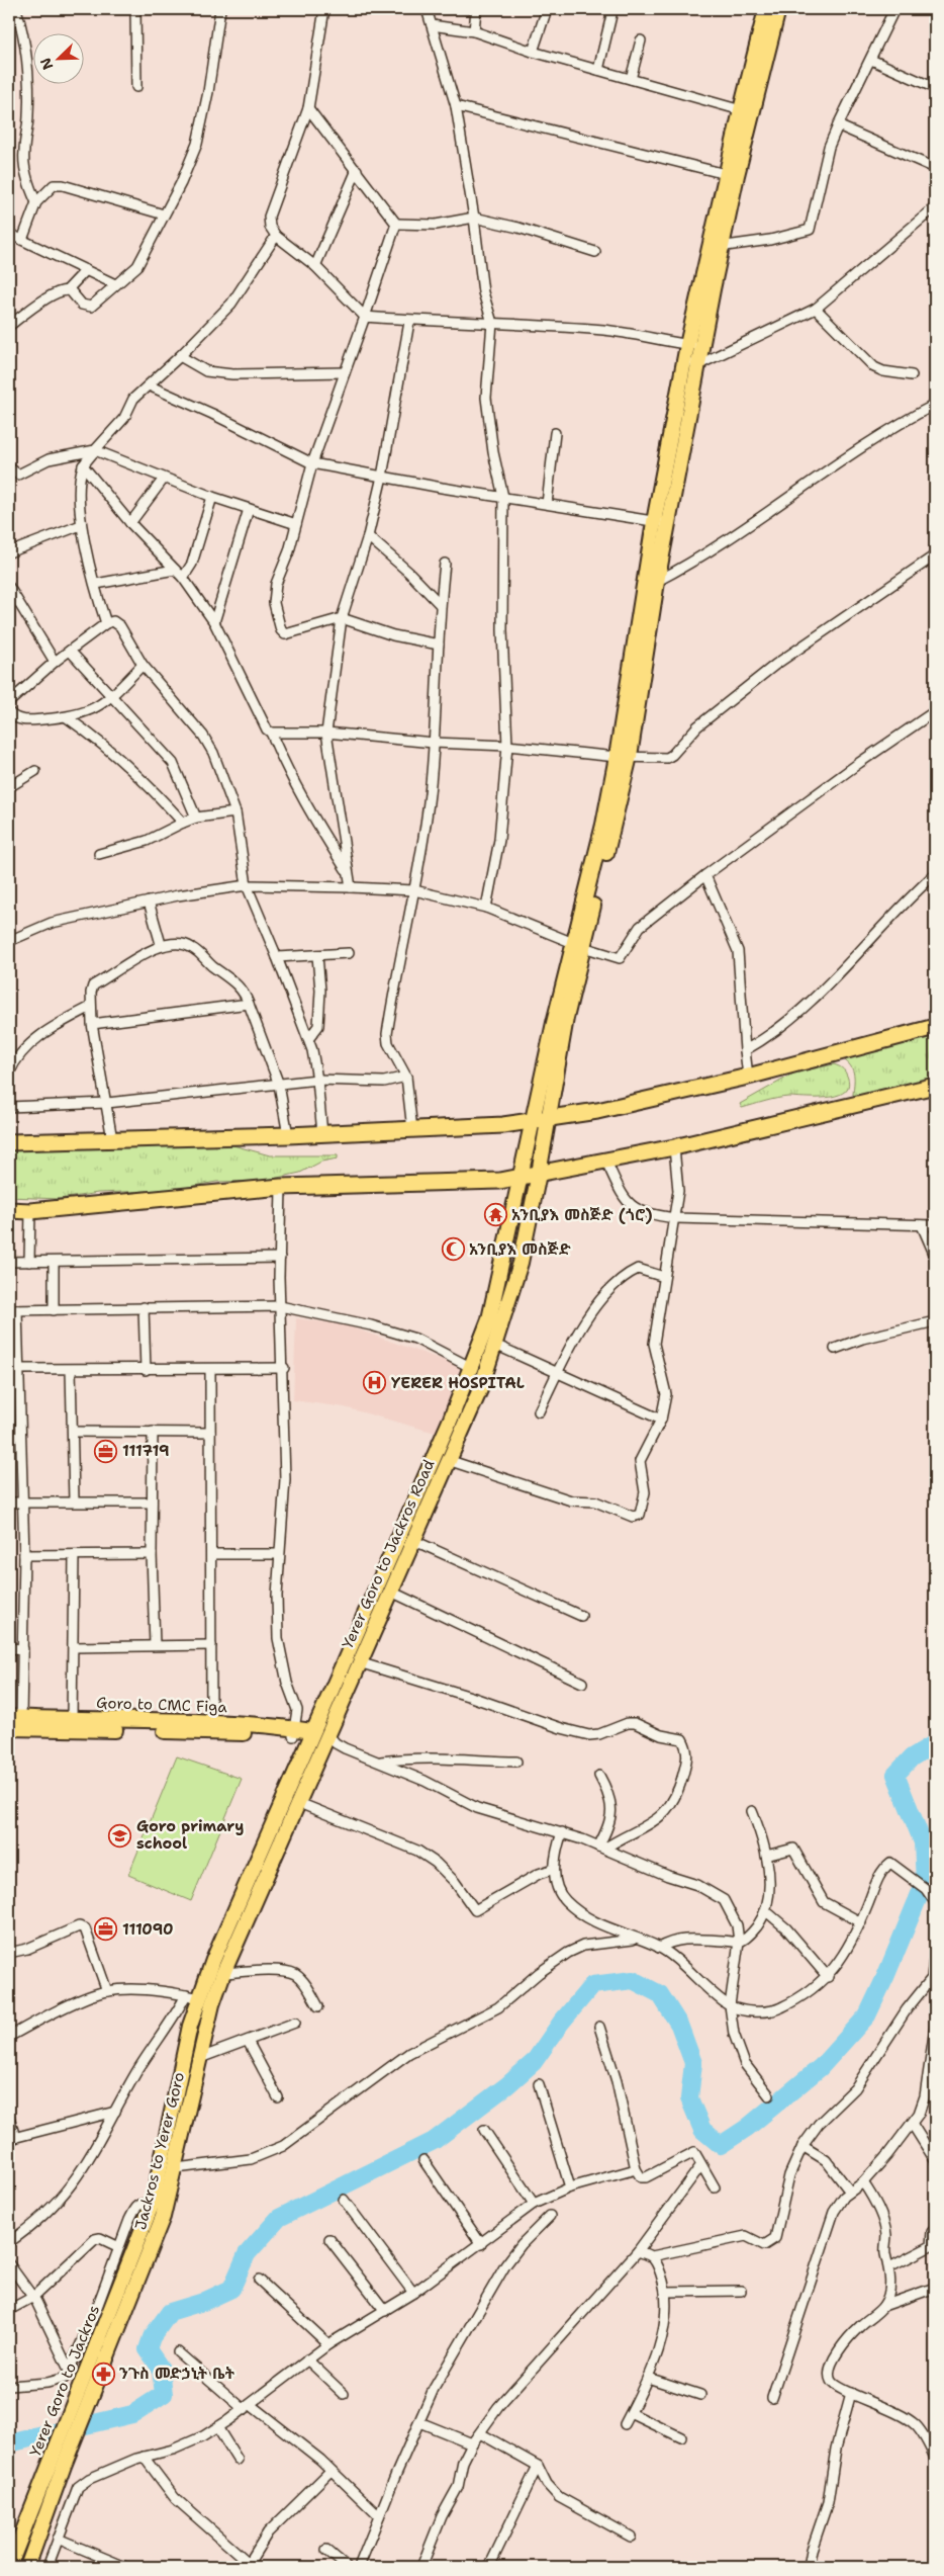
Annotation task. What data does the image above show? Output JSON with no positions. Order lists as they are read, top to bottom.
{
  "streets": {
    "main road": [
      "Yerer Goro to Jackros Road",
      "Goro to CMC Figa",
      "Jackros to Yerer Goro",
      "Yerer Goro to Jackros"
    ]
  },
  "crossings": [
    ["Yerer Goro to Jackros Road", "Jackros to Yerer Goro"]
  ],
  "places": {
    "temple": ["አንቢያእ መስጅድ (ጎሮ)"],
    "mosque": ["አንቢያእ መስጅድ"],
    "hospital": ["YERER HOSPITAL"],
    "office": ["111719", "111090"],
    "school or university": ["Goro primary school"],
    "pharmacy": ["ንጉስ መድኃኒት ቤት"]
  },
  "north": "bottom left"
}
